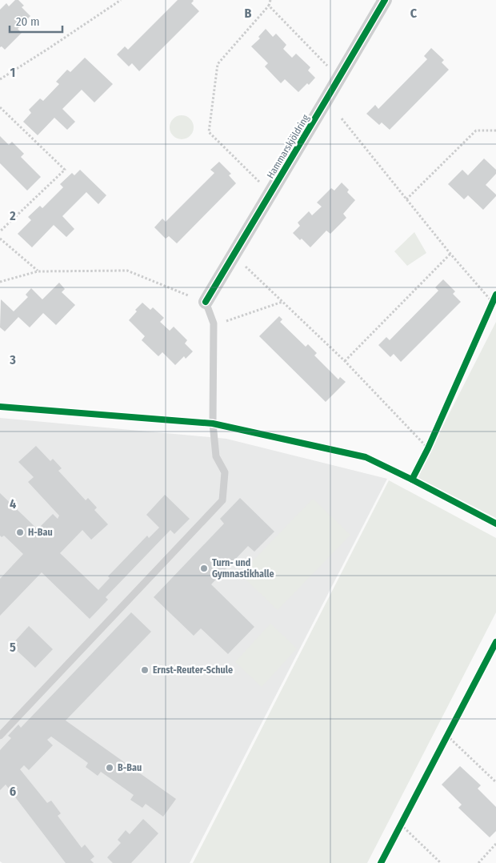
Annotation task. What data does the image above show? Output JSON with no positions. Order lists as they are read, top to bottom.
{
  "streets": {
    "street": ["Hammarskjöldring"]
  },
  "places": [
    "H-Bau",
    "Turn- und Gymnastikhalle",
    "Ernst-Reuter-Schule",
    "B-Bau"
  ],
  "scale_bar": "20 m",
  "grid": {
    "columns": ["B", "C"],
    "rows": [
      "1",
      "2",
      "3",
      "4",
      "5",
      "6"
    ]
  }
}
